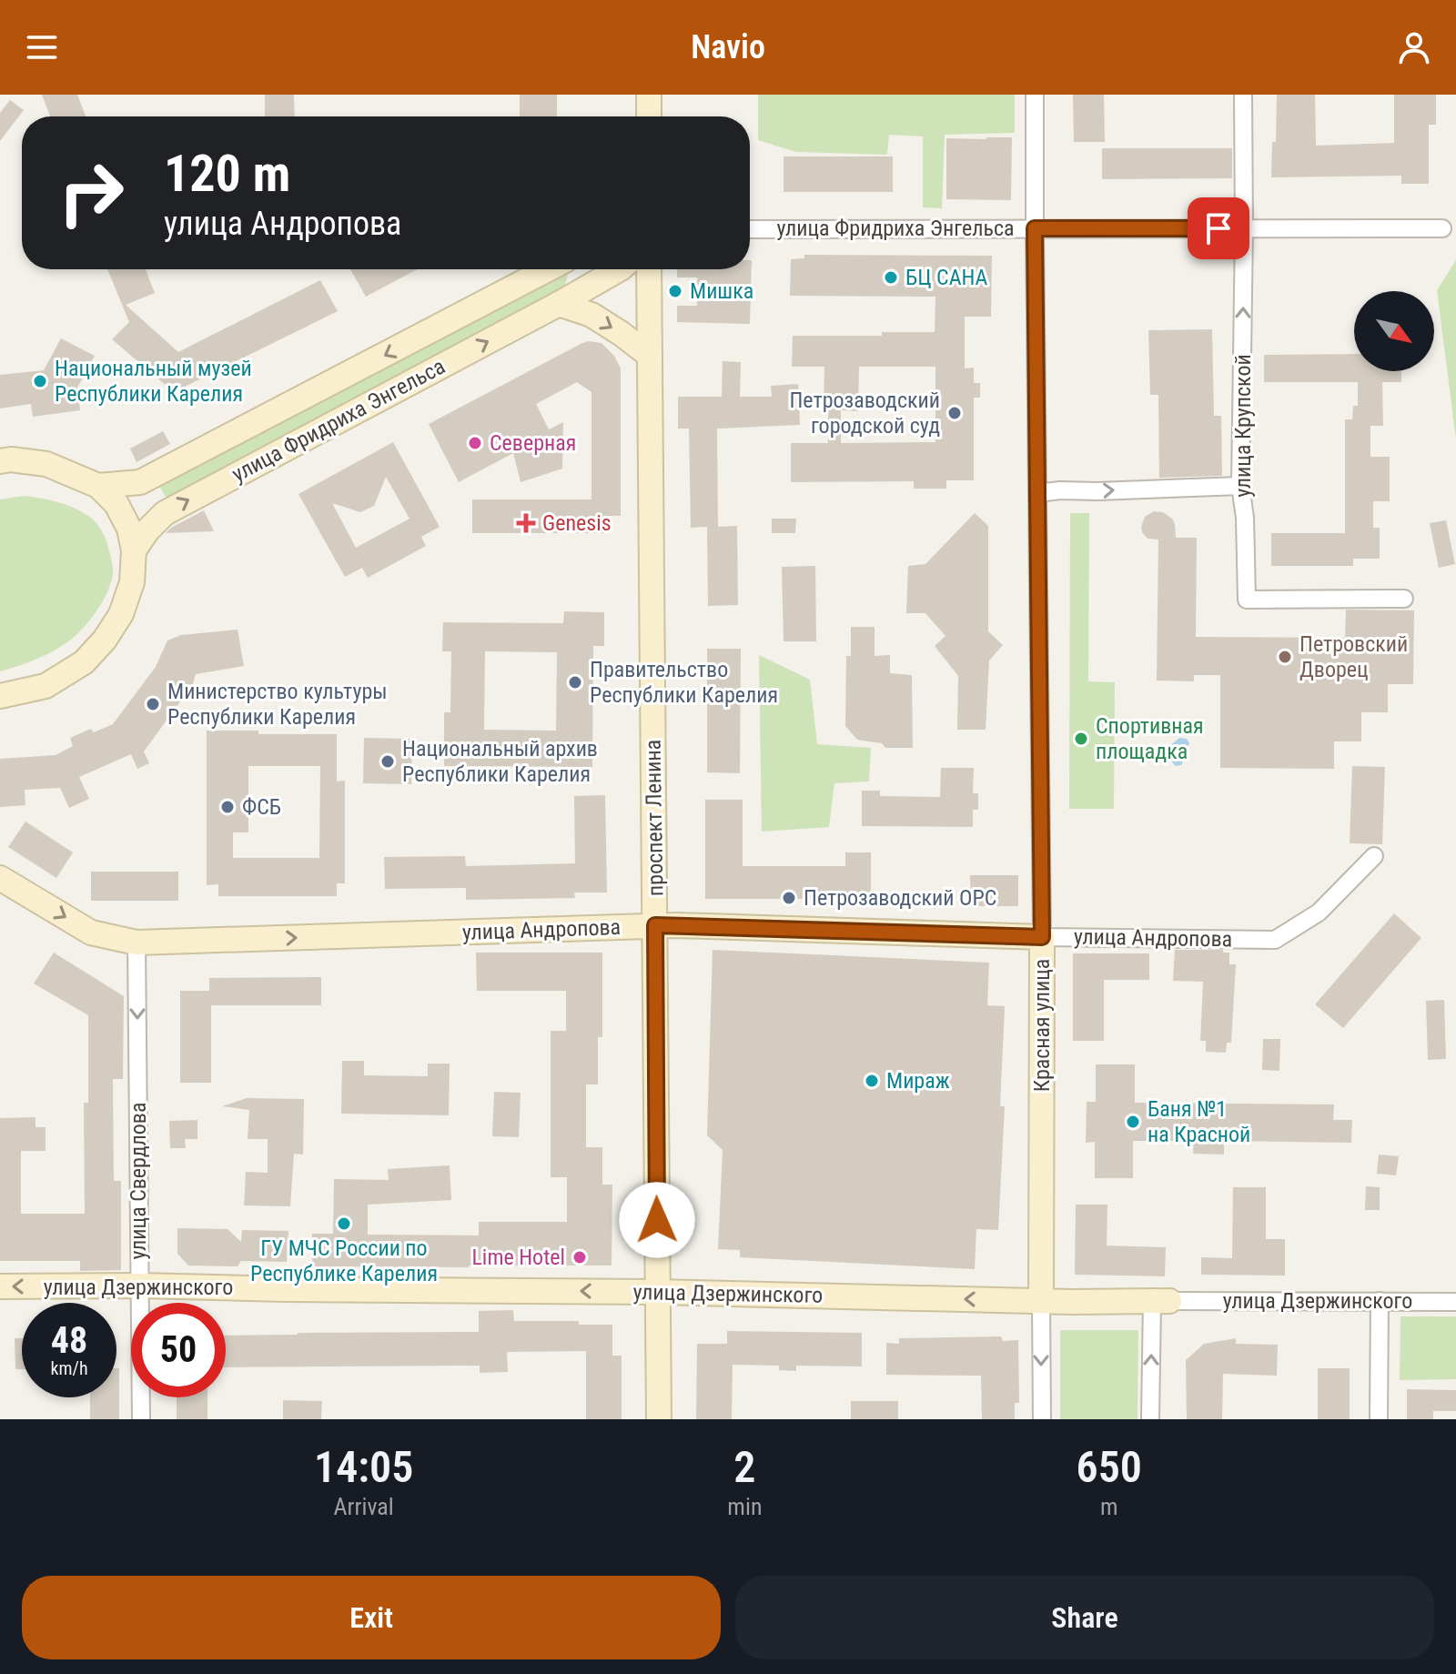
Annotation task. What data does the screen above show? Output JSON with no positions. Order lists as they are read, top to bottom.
{
  "streets": {
    "main road": [
      "улица Фридриха Энгельса",
      "проспект Ленина",
      "улица Андропова",
      "Красная улица",
      "улица Дзержинского"
    ],
    "street": ["улица Крупской", "улица Свердлова"]
  },
  "crossings": [
    ["улица Фридриха Энгельса", "улица Крупской"],
    ["улица Фридриха Энгельса", "Красная улица"],
    ["проспект Ленина", "улица Андропова"],
    ["проспект Ленина", "улица Дзержинского"],
    ["улица Андропова", "Красная улица"],
    ["улица Андропова", "улица Свердлова"],
    ["Красная улица", "улица Дзержинского"],
    ["улица Свердлова", "улица Дзержинского"]
  ],
  "one_way": [
    "улица Крупской",
    "улица Андропова",
    "улица Свердлова",
    "улица Дзержинского"
  ],
  "places": {
    "other": [
      "БЦ САНА",
      "Мишка",
      "Национальный музей Республики Карелия",
      "Петрозаводский городской суд",
      "Северная",
      "Петровский Дворец",
      "Правительство Республики Карелия",
      "Министерство культуры Республики Карелия",
      "Спортивная площадка",
      "Национальный архив Республики Карелия",
      "ФСБ",
      "Петрозаводский ОРС",
      "Мираж",
      "Баня №1 на Красной",
      "ГУ МЧС России по Республике Карелия",
      "Lime Hotel"
    ],
    "health": ["Genesis"]
  },
  "north": "bottom right",
  "page": {
    "header": "Navio",
    "turn": ["120 m", "улица Андропова"],
    "speed": "48 km/h",
    "limit": "50",
    "eta": [
      "14:05",
      "Arrival",
      "2",
      "min",
      "650",
      "m"
    ],
    "buttons": ["Exit", "Share"]
  }
}
